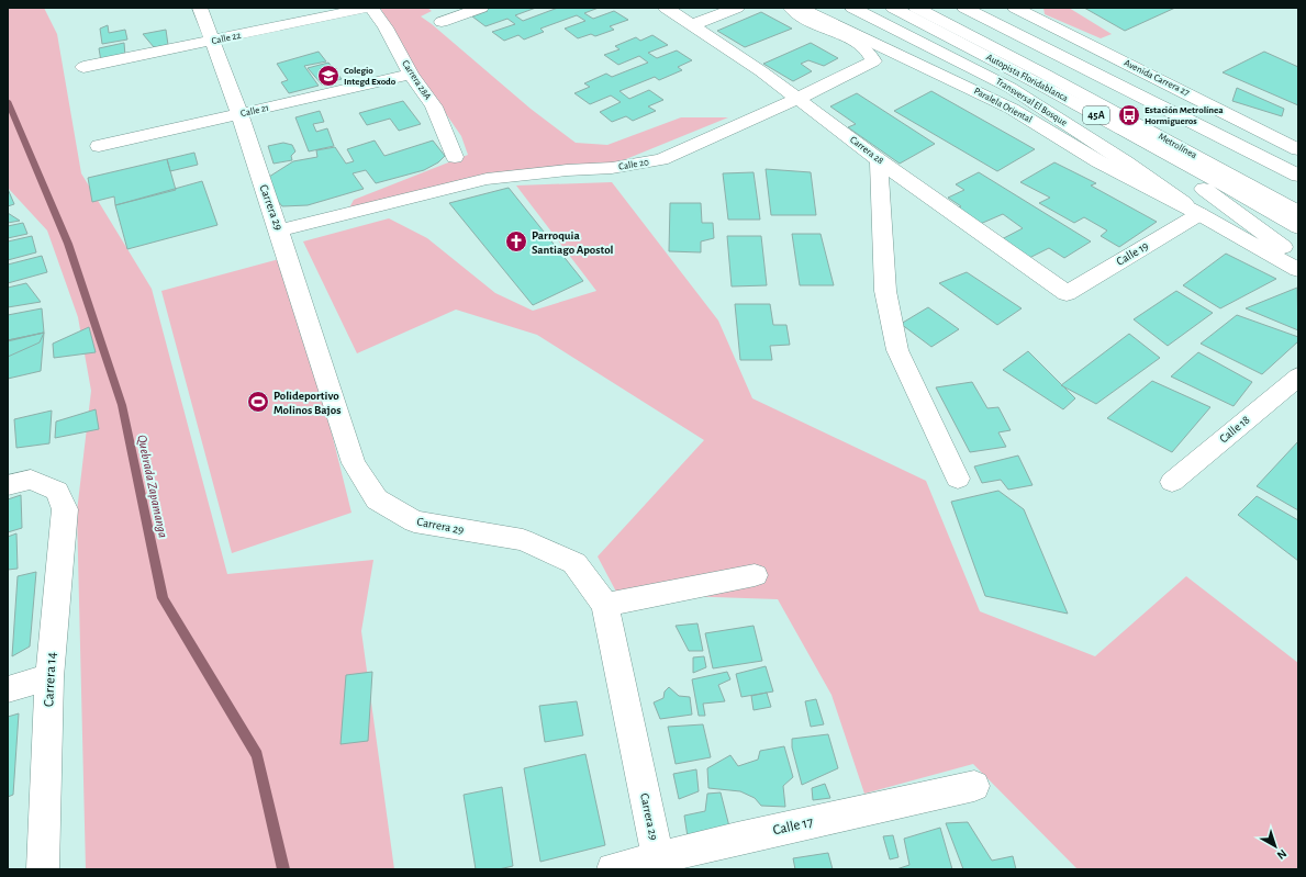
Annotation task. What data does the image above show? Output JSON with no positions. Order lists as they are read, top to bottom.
{
  "streets": {
    "main road": [
      "Calle 22",
      "Autopista Floridablanca",
      "Avenida Carrera 27",
      "Carrera 28A",
      "Transversal El Bosque",
      "Paralela Oriental",
      "Calle 21",
      "45A",
      "Metrolínea",
      "Carrera 28",
      "Calle 20",
      "Carrera 29",
      "Calle 19",
      "Calle 18",
      "Carrera 14",
      "Calle 17"
    ]
  },
  "crossings": [
    ["Calle 22", "Carrera 28A"],
    ["Calle 22", "Carrera 29"],
    ["Carrera 28A", "Calle 21"],
    ["Transversal El Bosque", "Paralela Oriental"],
    ["Transversal El Bosque", "Calle 19"],
    ["Paralela Oriental", "Calle 19"],
    ["Calle 21", "Carrera 29"],
    ["Carrera 28", "Calle 20"],
    ["Carrera 28", "Calle 19"],
    ["Calle 20", "Carrera 29"],
    ["Carrera 29", "Calle 17"]
  ],
  "water": ["Quebrada Zapamanga"],
  "places": {
    "school or university": ["Colegio Integd Exodo"],
    "bus stop": ["Estación Metrolínea Hormigueros"],
    "church": ["Parroquia Santiago Apostol"],
    "sports": ["Polideportivo Molinos Bajos"]
  },
  "north": "bottom right"
}
